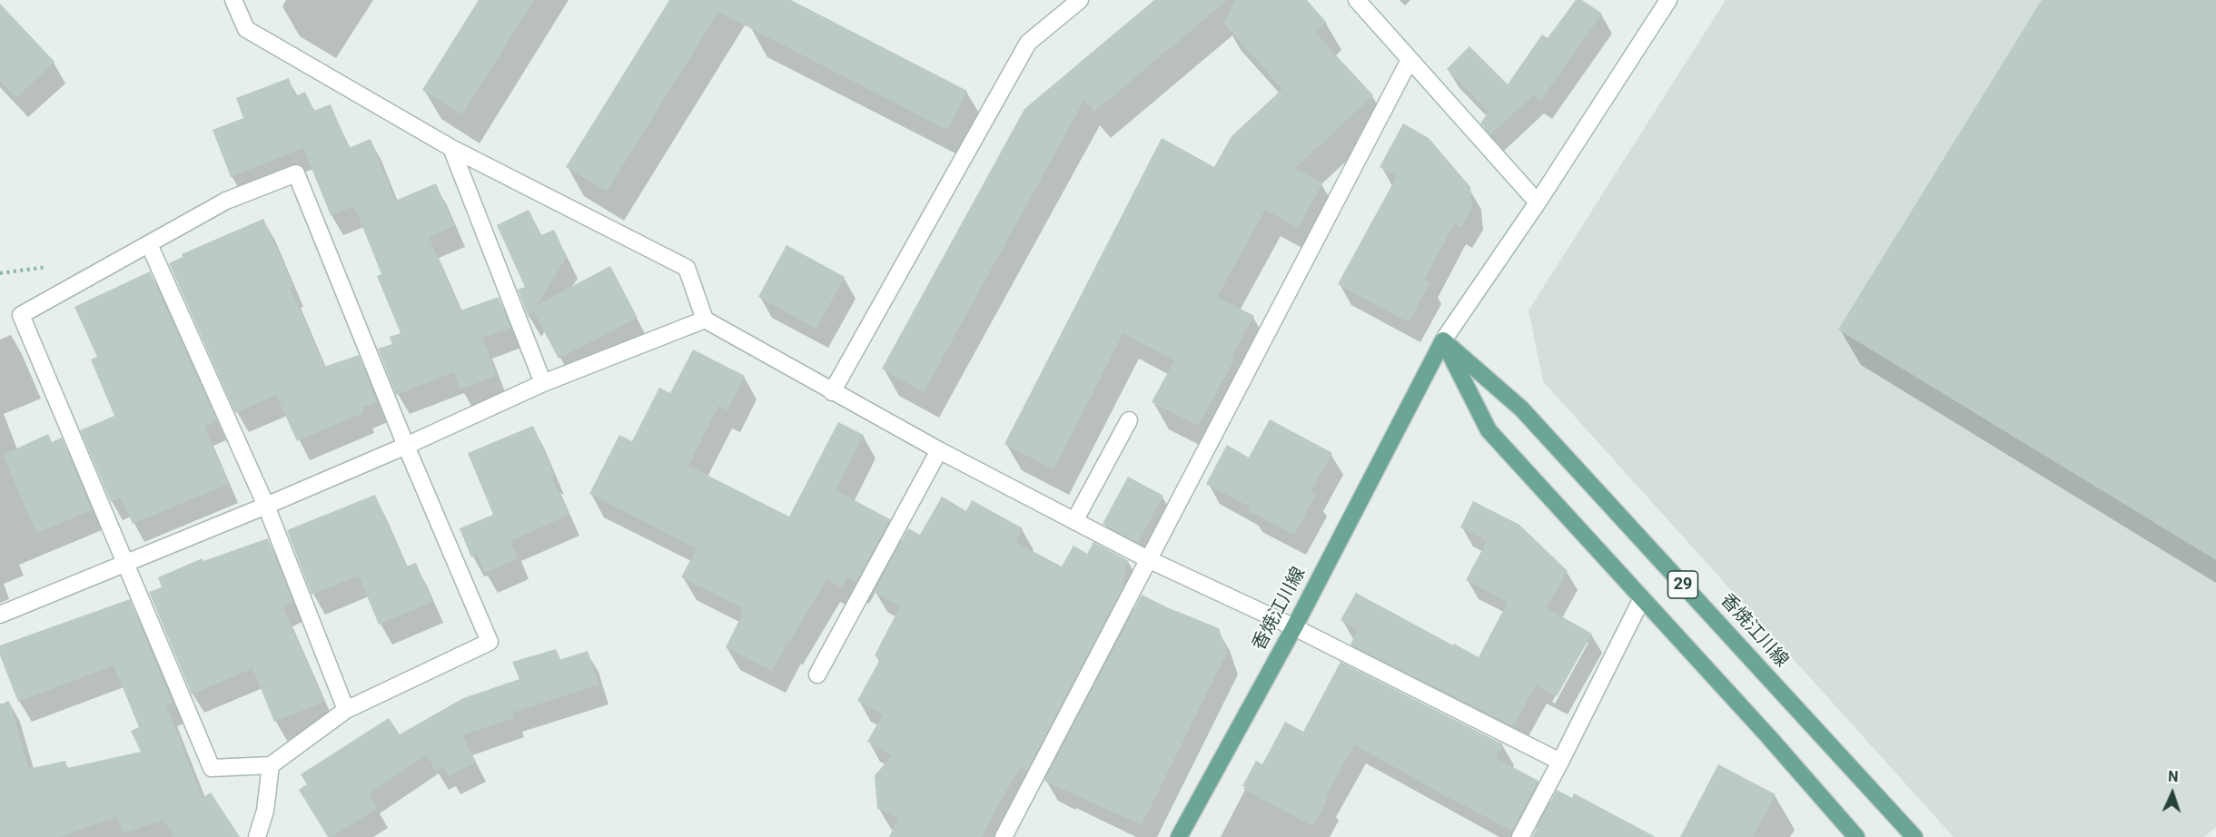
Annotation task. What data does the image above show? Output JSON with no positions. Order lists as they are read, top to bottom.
{
  "streets": {
    "main road": ["29", "香焼江川線"]
  },
  "crossings": [
    ["29", "香焼江川線"]
  ],
  "north": "top"
}
